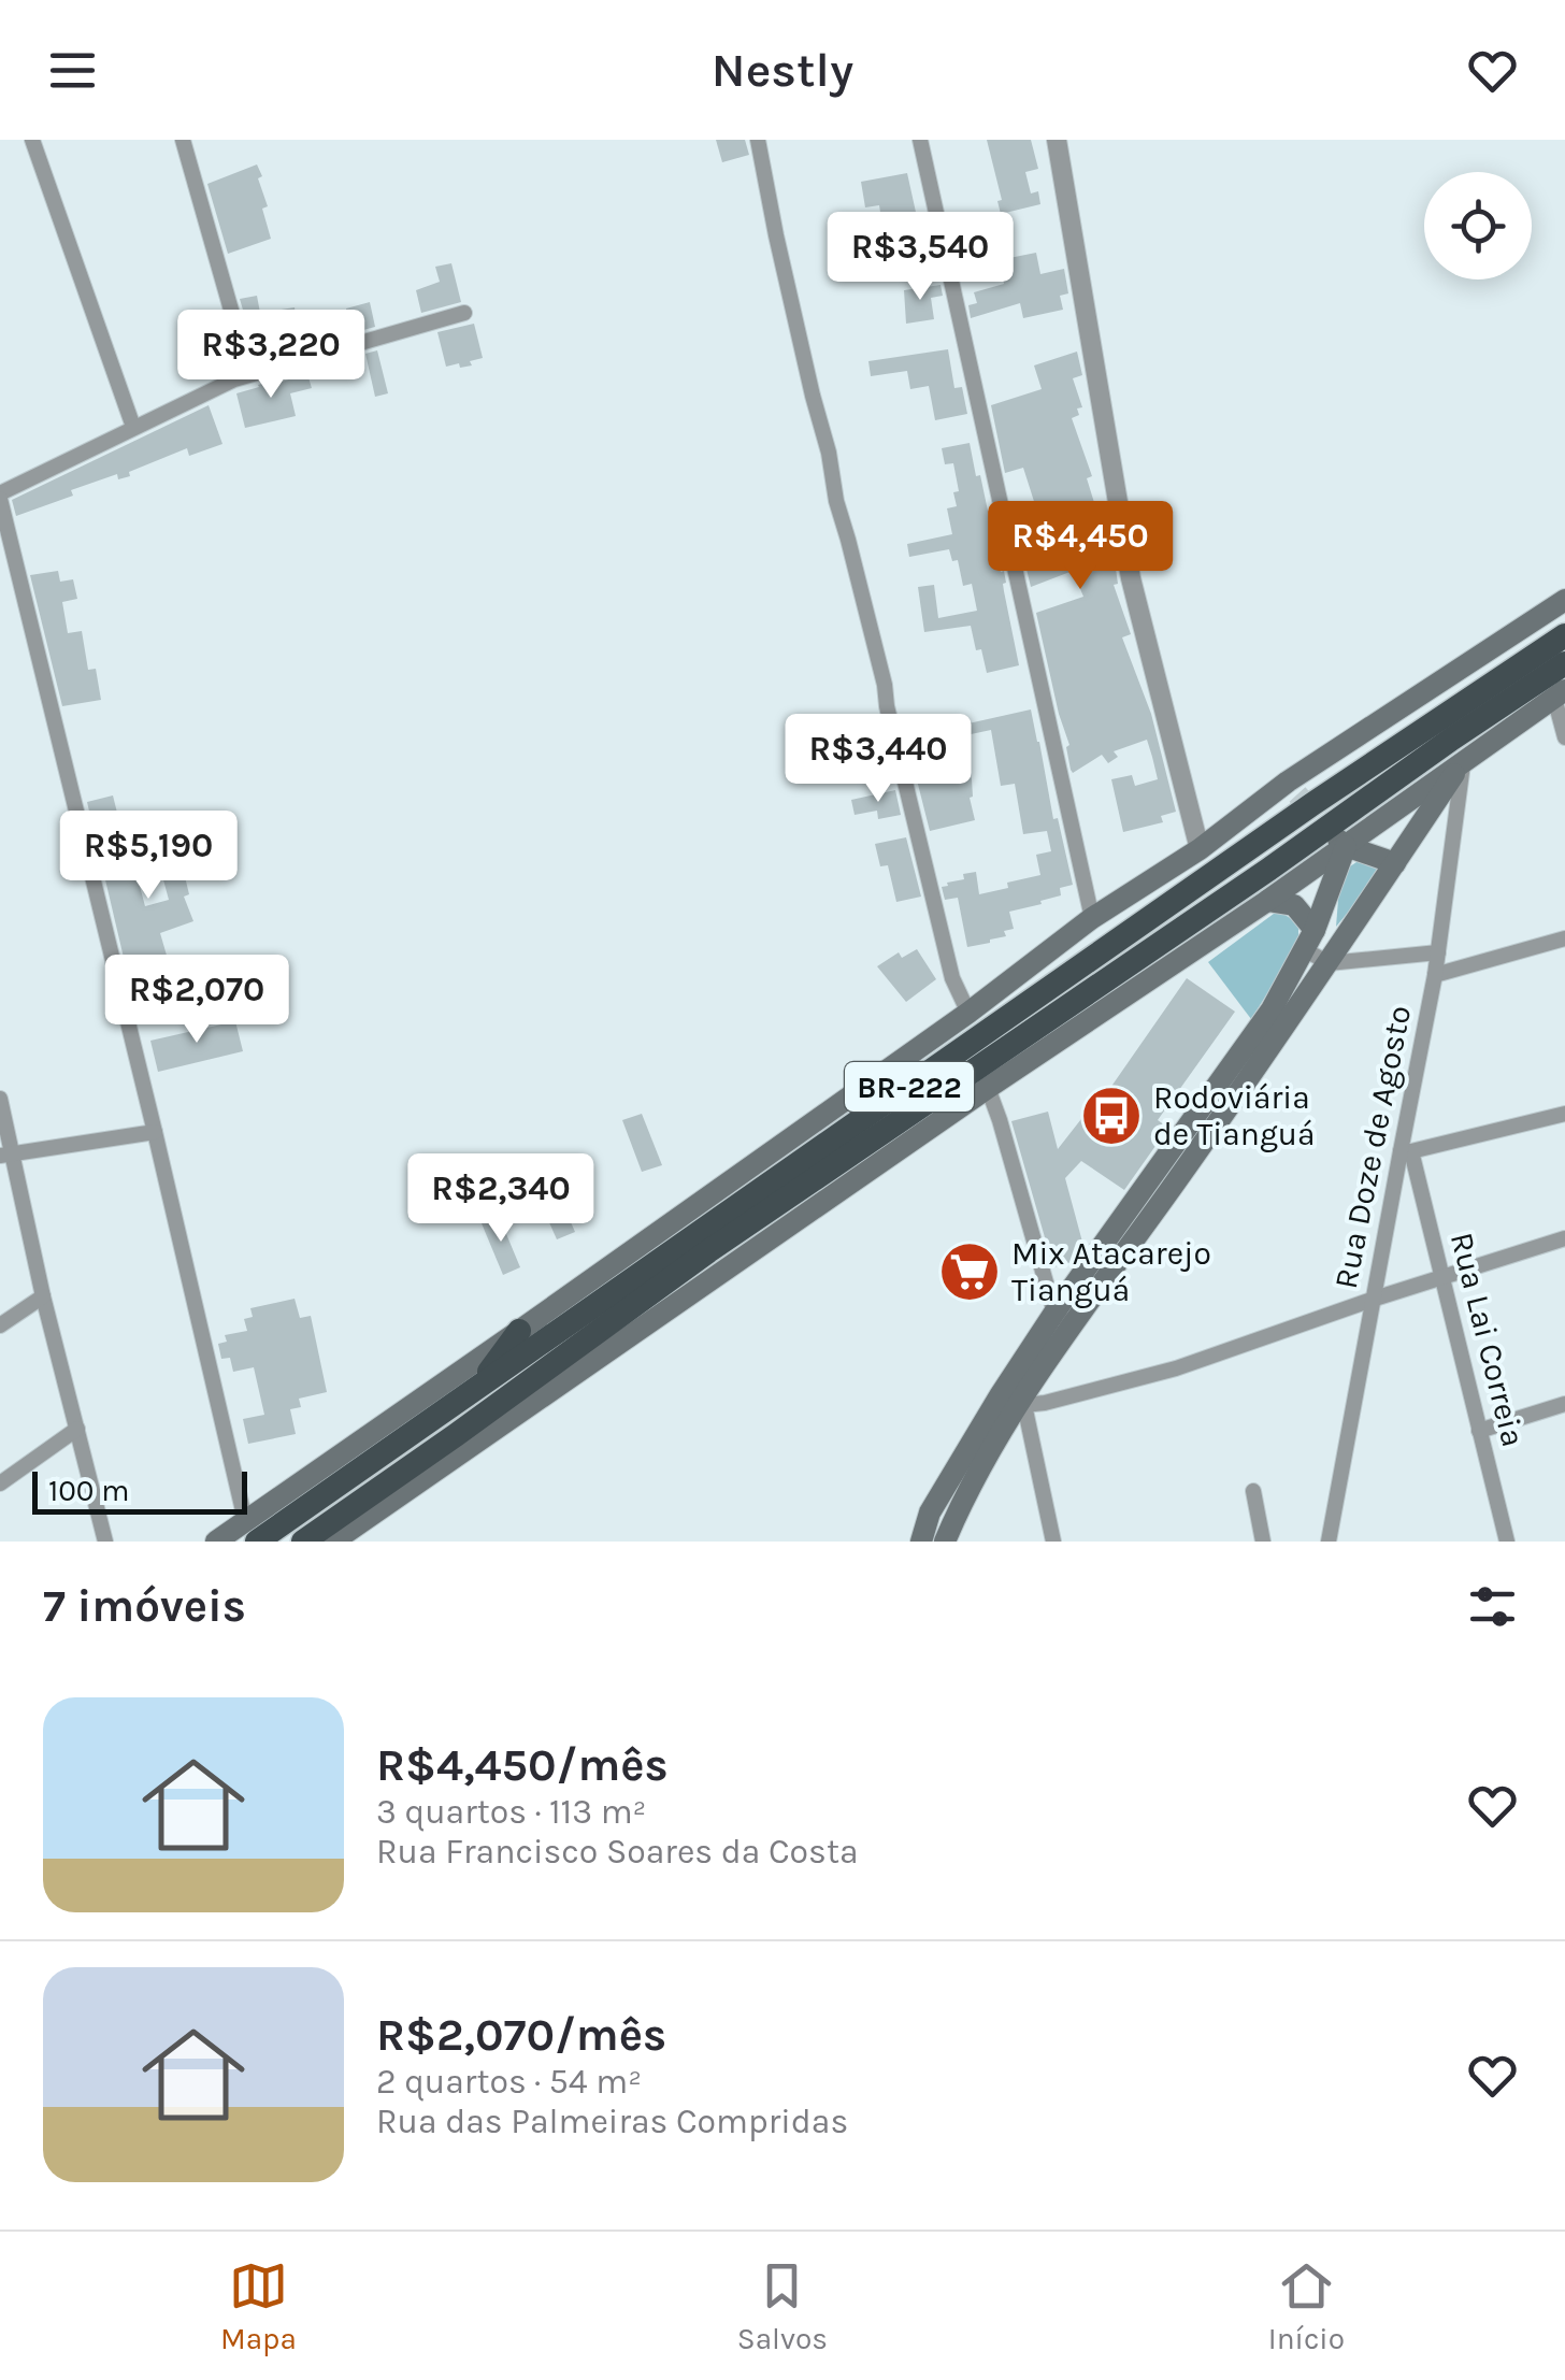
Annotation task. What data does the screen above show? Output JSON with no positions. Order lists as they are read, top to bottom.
{
  "streets": {
    "highway": ["BR-222"],
    "street": ["Rua Doze de Agosto", "Rua Lai Correia"]
  },
  "crossings": [
    ["BR-222", "Rua Doze de Agosto"],
    ["Rua Doze de Agosto", "Rua Lai Correia"]
  ],
  "places": {
    "bus stop": ["Rodoviária de Tianguá"],
    "supermarket": ["Mix Atacarejo Tianguá"]
  },
  "scale_bar": "100 m",
  "page": {
    "header": "Nestly",
    "price": [
      "R$3,540",
      "R$3,220",
      "R$4,450",
      "R$3,440",
      "R$5,190",
      "R$2,070",
      "R$2,340"
    ],
    "scale": "100 m",
    "heading": "7 imóveis",
    "list": [
      {
        "name": "R$4,450/mês",
        "note": "3 quartos · 113 m² · Rua Francisco Soares da Costa"
      },
      {
        "name": "R$2,070/mês",
        "note": "2 quartos · 54 m² · Rua das Palmeiras Compridas"
      }
    ],
    "tabs": ["Mapa", "Salvos", "Início"]
  }
}
